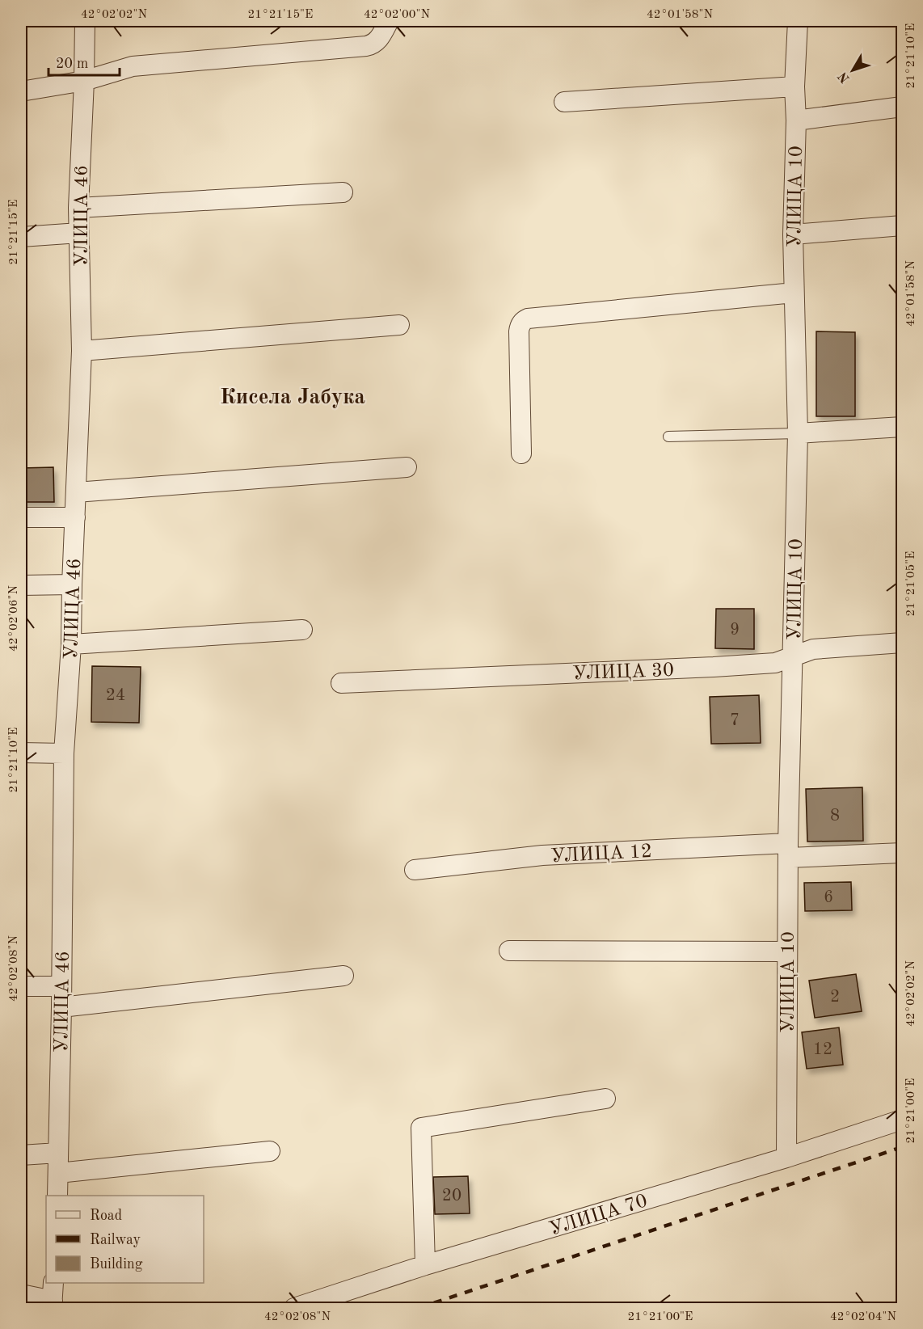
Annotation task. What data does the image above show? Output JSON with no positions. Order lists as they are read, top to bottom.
{
  "streets": {
    "street": [
      "УЛИЦА 10",
      "УЛИЦА 46",
      "УЛИЦА 30",
      "УЛИЦА 12",
      "УЛИЦА 70"
    ]
  },
  "crossings": [
    ["УЛИЦА 10", "УЛИЦА 30"],
    ["УЛИЦА 10", "УЛИЦА 12"],
    ["УЛИЦА 10", "УЛИЦА 70"]
  ],
  "districts": ["Кисела Јабука"],
  "house_numbers": [
    "9",
    "24",
    "7",
    "8",
    "6",
    "2",
    "12",
    "20"
  ],
  "legend": ["Road", "Railway", "Building"],
  "scale_bar": "20 m",
  "north": "bottom left",
  "coordinates": [
    "42°02'02\"N",
    "21°21'15\"E",
    "42°02'00\"N",
    "42°01'58\"N",
    "21°21'10\"E",
    "21°21'05\"E",
    "42°02'06\"N",
    "42°02'08\"N",
    "21°21'00\"E",
    "42°02'04\"N"
  ]
}
